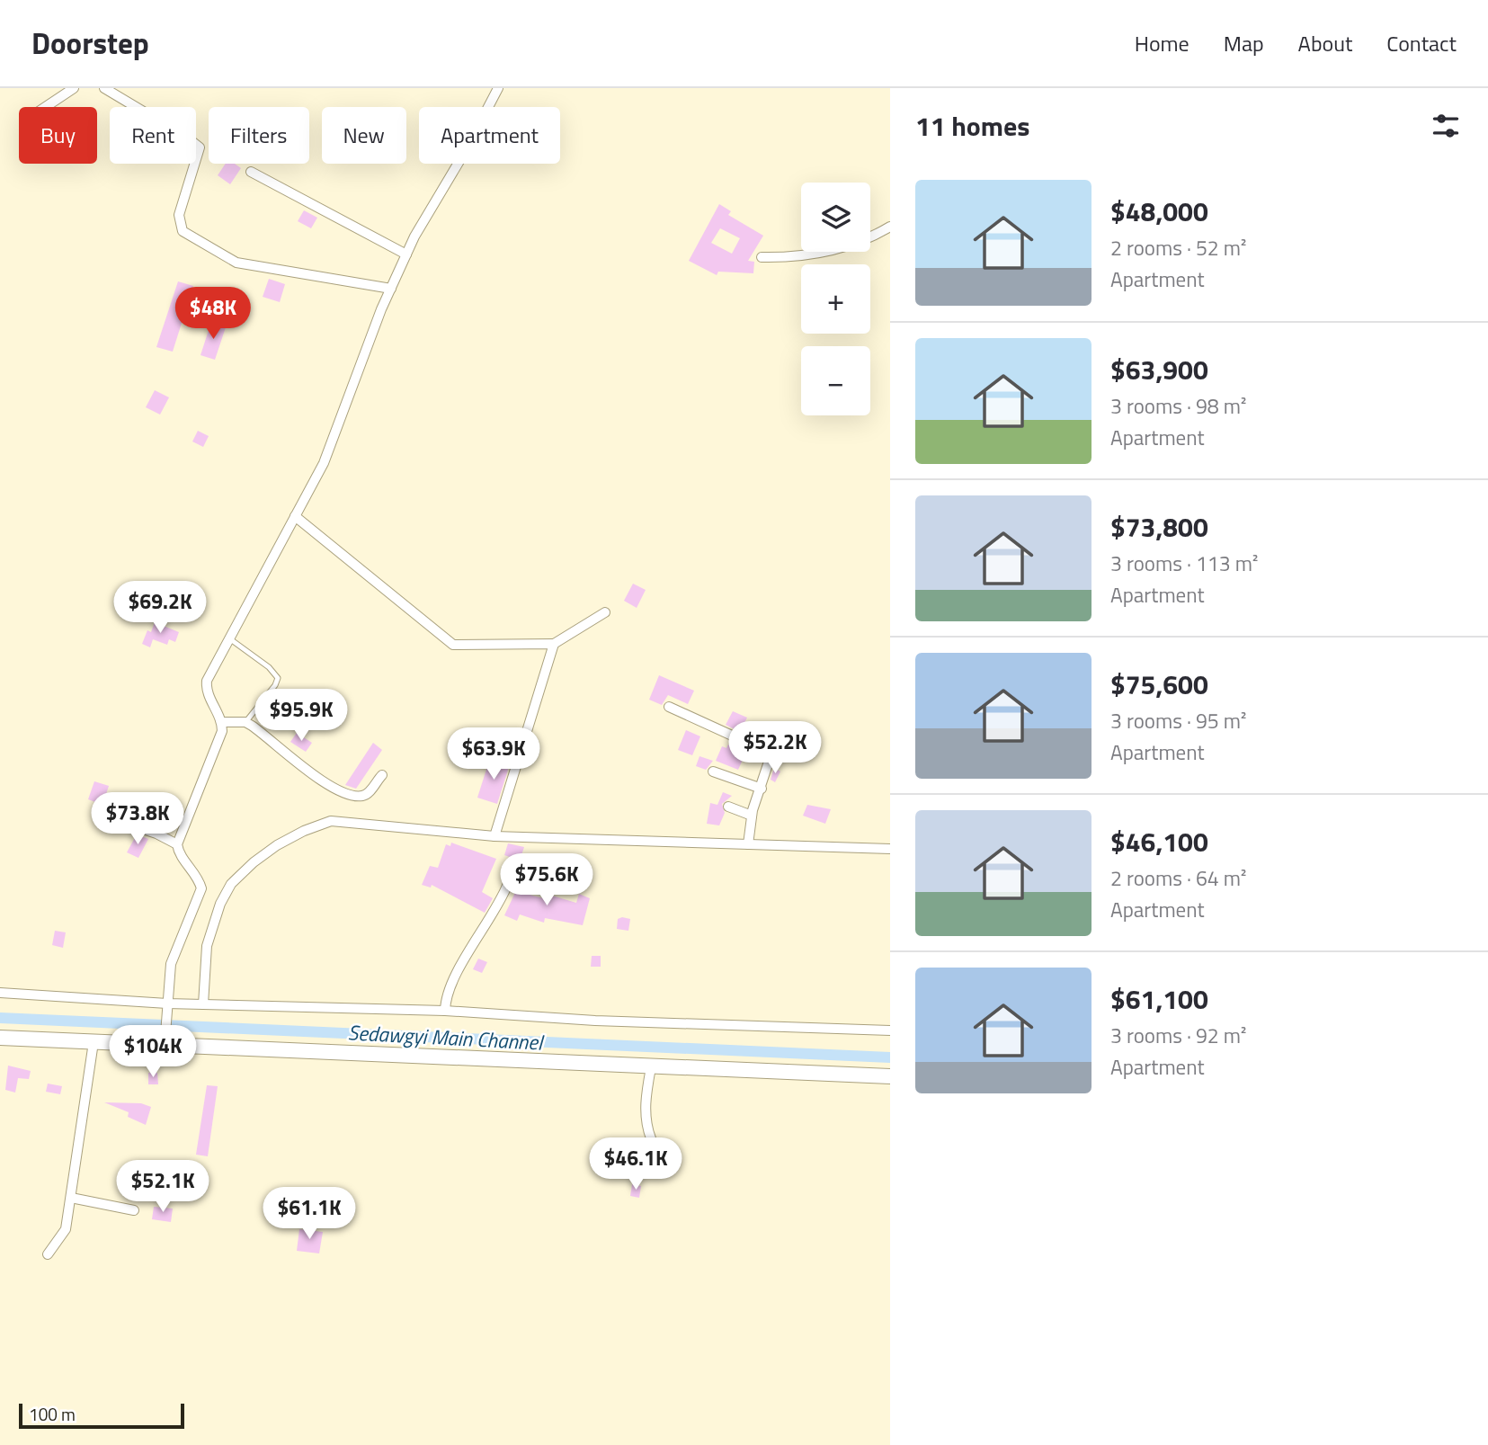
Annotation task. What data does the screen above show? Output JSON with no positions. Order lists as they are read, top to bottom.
{
  "water": ["Sedawgyi Main Channel"],
  "scale_bar": "100 m",
  "page": {
    "header": "Doorstep",
    "nav": [
      "Home",
      "Map",
      "About",
      "Contact"
    ],
    "heading": "11 homes",
    "chip": [
      "Buy",
      "Rent",
      "Filters",
      "New",
      "Apartment"
    ],
    "list": [
      {
        "name": "$48,000",
        "note": "2 rooms · 52 m² · Apartment"
      },
      {
        "name": "$63,900",
        "note": "3 rooms · 98 m² · Apartment"
      },
      {
        "name": "$73,800",
        "note": "3 rooms · 113 m² · Apartment"
      },
      {
        "name": "$75,600",
        "note": "3 rooms · 95 m² · Apartment"
      },
      {
        "name": "$46,100",
        "note": "2 rooms · 64 m² · Apartment"
      },
      {
        "name": "$61,100",
        "note": "3 rooms · 92 m² · Apartment"
      }
    ],
    "map_buttons": ["+", "−"],
    "price": [
      "$48K",
      "$69.2K",
      "$95.9K",
      "$52.2K",
      "$63.9K",
      "$73.8K",
      "$75.6K",
      "$104K",
      "$46.1K",
      "$52.1K",
      "$61.1K"
    ],
    "scale": "100 m"
  }
}
